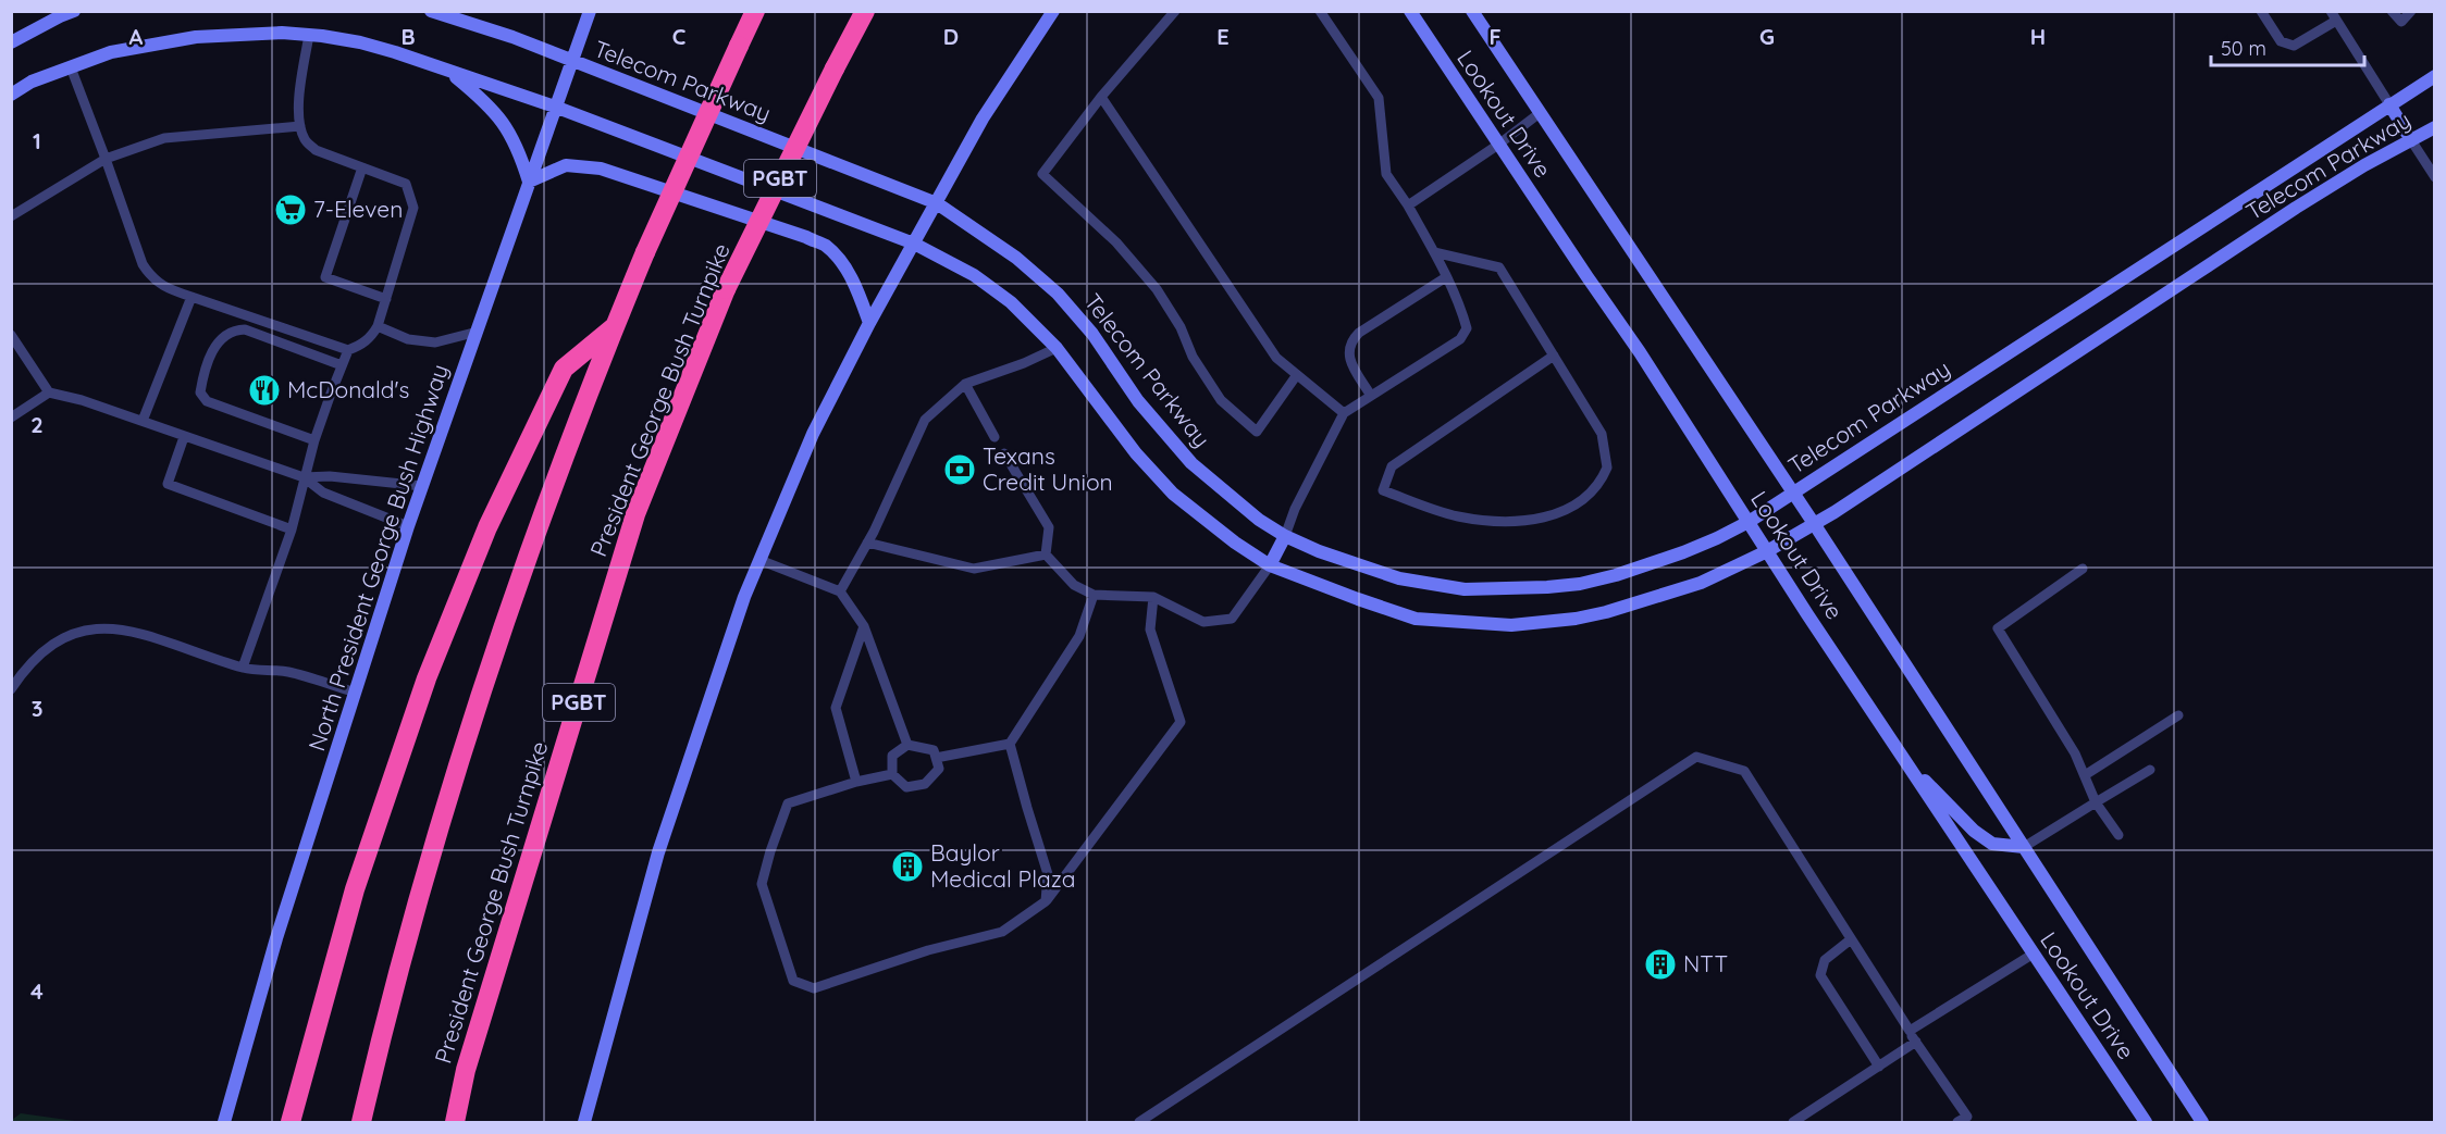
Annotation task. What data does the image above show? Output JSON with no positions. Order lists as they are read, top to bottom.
{
  "streets": {
    "highway": ["PGBT", "President George Bush Turnpike"],
    "main road": ["Telecom Parkway", "Lookout Drive", "North President George Bush Highway"]
  },
  "crossings": [
    ["Telecom Parkway", "Lookout Drive"],
    ["Telecom Parkway", "North President George Bush Highway"]
  ],
  "places": {
    "supermarket": ["7-Eleven"],
    "restaurant": ["McDonald's"],
    "bank": ["Texans Credit Union"],
    "building": ["Baylor Medical Plaza", "NTT"]
  },
  "scale_bar": "50 m",
  "grid": {
    "columns": [
      "A",
      "B",
      "C",
      "D",
      "E",
      "F",
      "G",
      "H"
    ],
    "rows": [
      "1",
      "2",
      "3",
      "4"
    ]
  }
}
